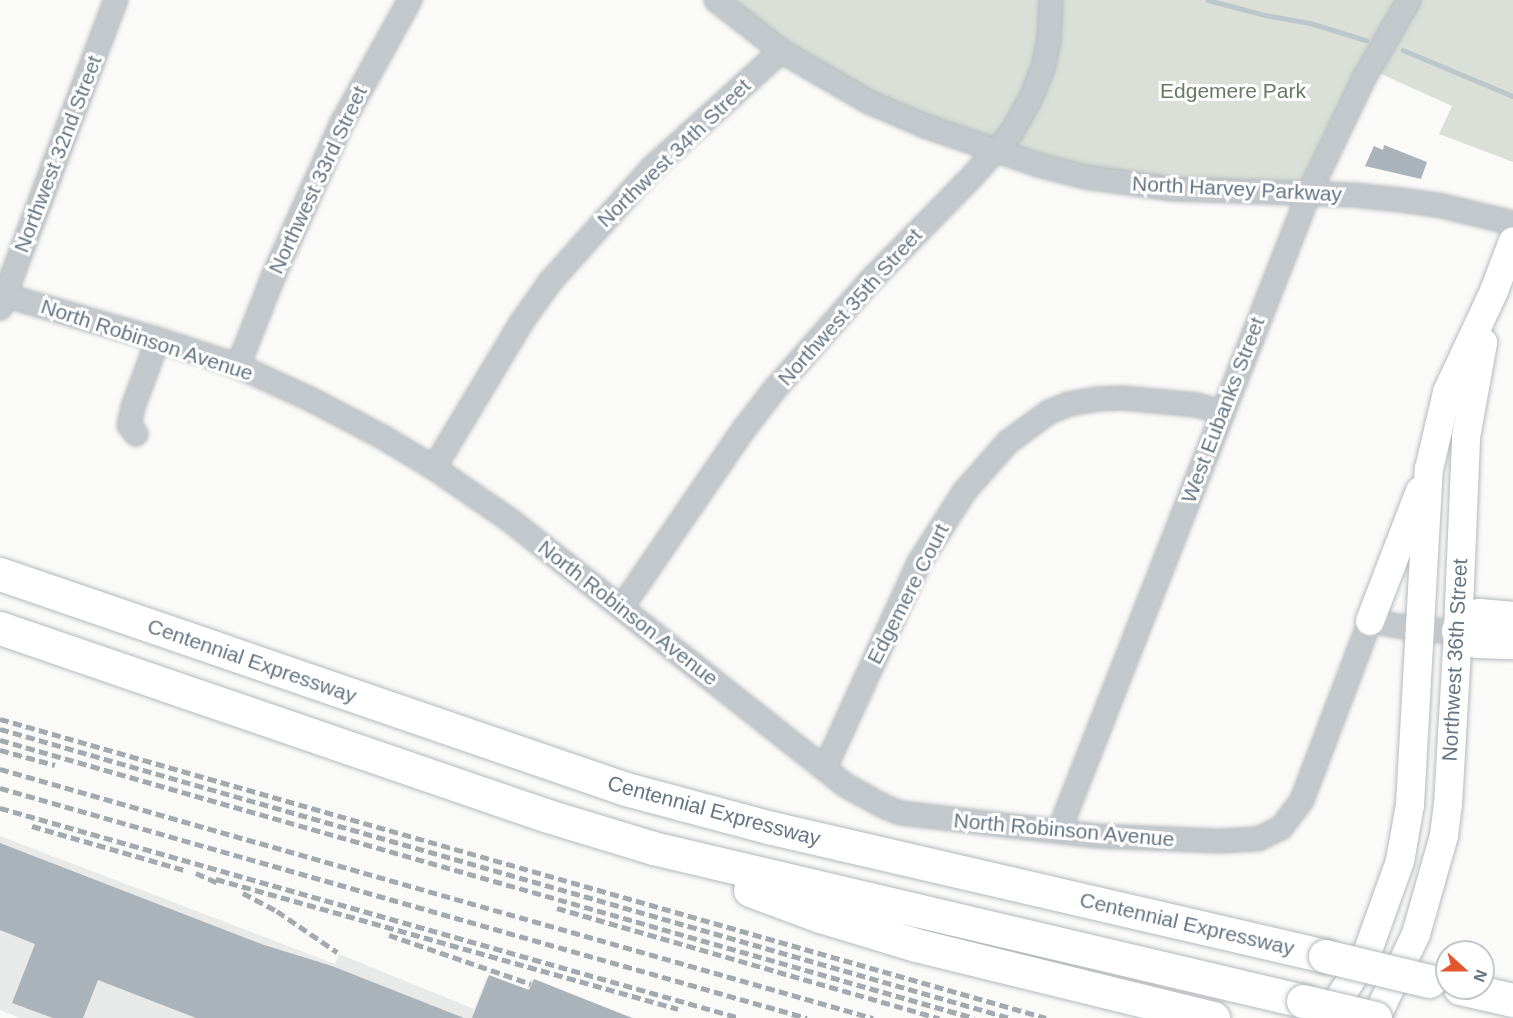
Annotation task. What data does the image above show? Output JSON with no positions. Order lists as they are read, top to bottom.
{
  "streets": {
    "highway": ["Centennial Expressway"],
    "main road": ["Northwest 36th Street"],
    "street": [
      "Northwest 34th Street",
      "Northwest 32nd Street",
      "Northwest 33rd Street",
      "North Harvey Parkway",
      "Northwest 35th Street",
      "North Robinson Avenue",
      "West Eubanks Street",
      "Edgemere Court"
    ]
  },
  "crossings": [
    ["Northwest 34th Street", "North Harvey Parkway"],
    ["Northwest 34th Street", "North Robinson Avenue"],
    ["Northwest 32nd Street", "North Robinson Avenue"],
    ["Northwest 33rd Street", "North Robinson Avenue"],
    ["North Harvey Parkway", "Northwest 35th Street"],
    ["North Harvey Parkway", "West Eubanks Street"],
    ["Northwest 35th Street", "North Robinson Avenue"],
    ["North Robinson Avenue", "West Eubanks Street"],
    ["North Robinson Avenue", "Edgemere Court"],
    ["West Eubanks Street", "Edgemere Court"]
  ],
  "parks": ["Edgemere Park"],
  "north": "right"
}
